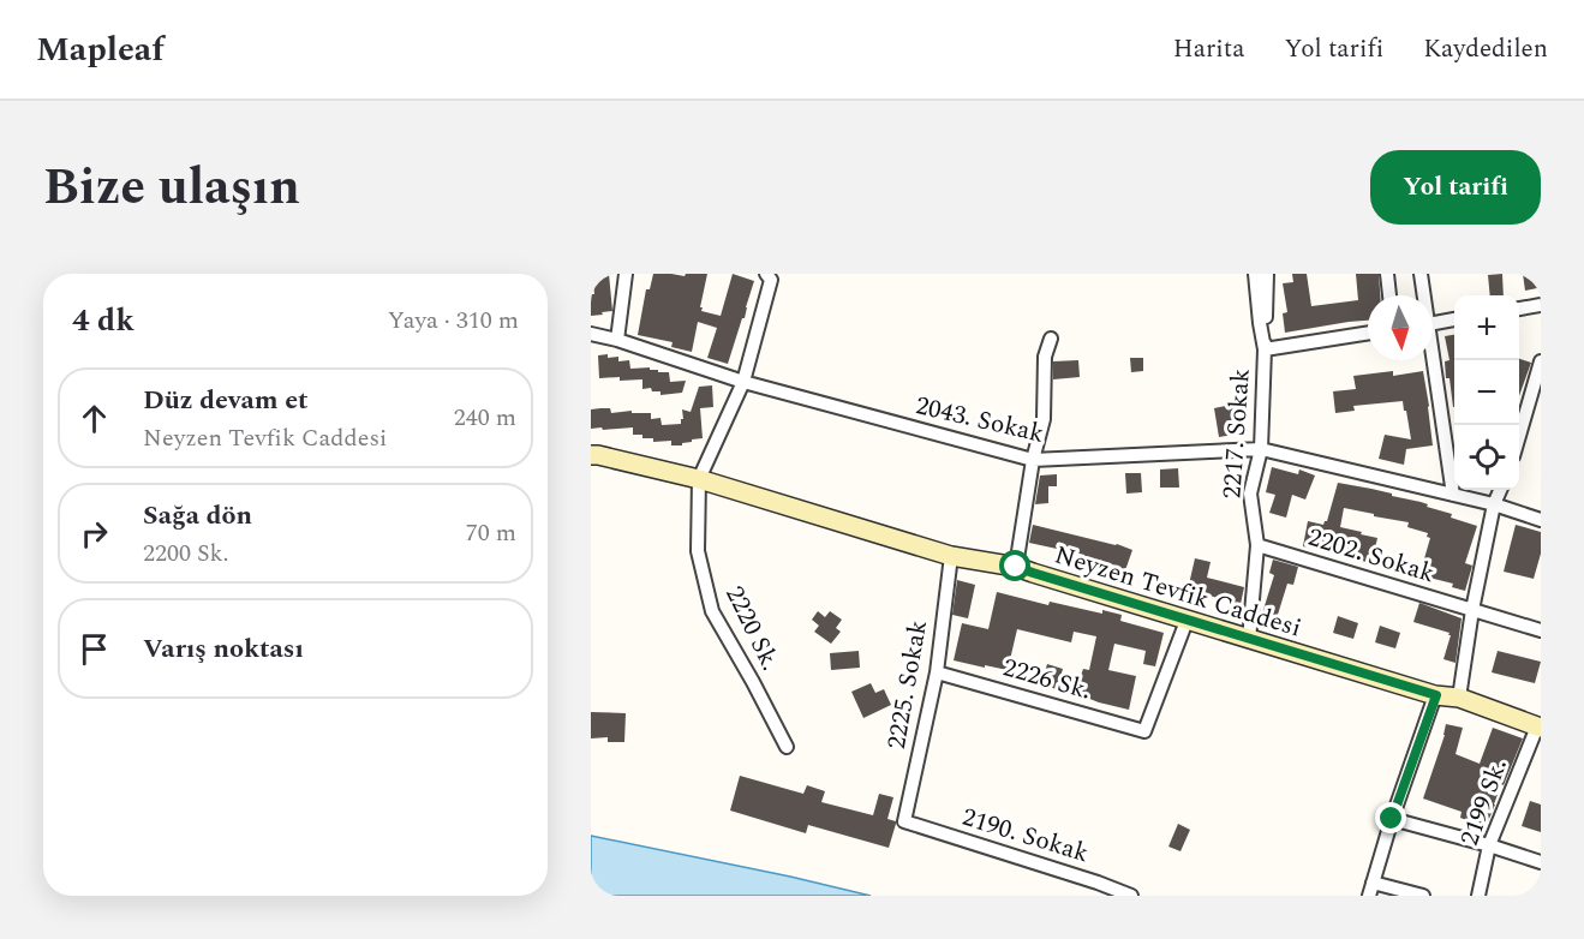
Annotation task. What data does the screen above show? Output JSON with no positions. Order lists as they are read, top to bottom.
{
  "streets": {
    "street": [
      "2043. Sokak",
      "2217. Sokak",
      "2202. Sokak",
      "Neyzen Tevfik Caddesi",
      "2220 Sk.",
      "2226 Sk.",
      "2225. Sokak",
      "2199 Sk.",
      "2190. Sokak"
    ]
  },
  "crossings": [
    ["2043. Sokak", "2217. Sokak"],
    ["2217. Sokak", "2202. Sokak"],
    ["2217. Sokak", "Neyzen Tevfik Caddesi"],
    ["Neyzen Tevfik Caddesi", "2220 Sk."],
    ["Neyzen Tevfik Caddesi", "2226 Sk."],
    ["Neyzen Tevfik Caddesi", "2225. Sokak"],
    ["Neyzen Tevfik Caddesi", "2199 Sk."],
    ["2226 Sk.", "2225. Sokak"],
    ["2225. Sokak", "2190. Sokak"]
  ],
  "north": "bottom",
  "page": {
    "header": "Mapleaf",
    "nav": ["Harita", "Yol tarifi", "Kaydedilen"],
    "title": "Bize ulaşın",
    "buttons": "Yol tarifi",
    "heading": ["4 dk", "Yaya · 310 m"],
    "map_buttons": ["+", "−"],
    "list": [
      ["Düz devam et", "Neyzen Tevfik Caddesi", "240 m"],
      ["Sağa dön", "2200 Sk.", "70 m"],
      "Varış noktası"
    ]
  }
}
